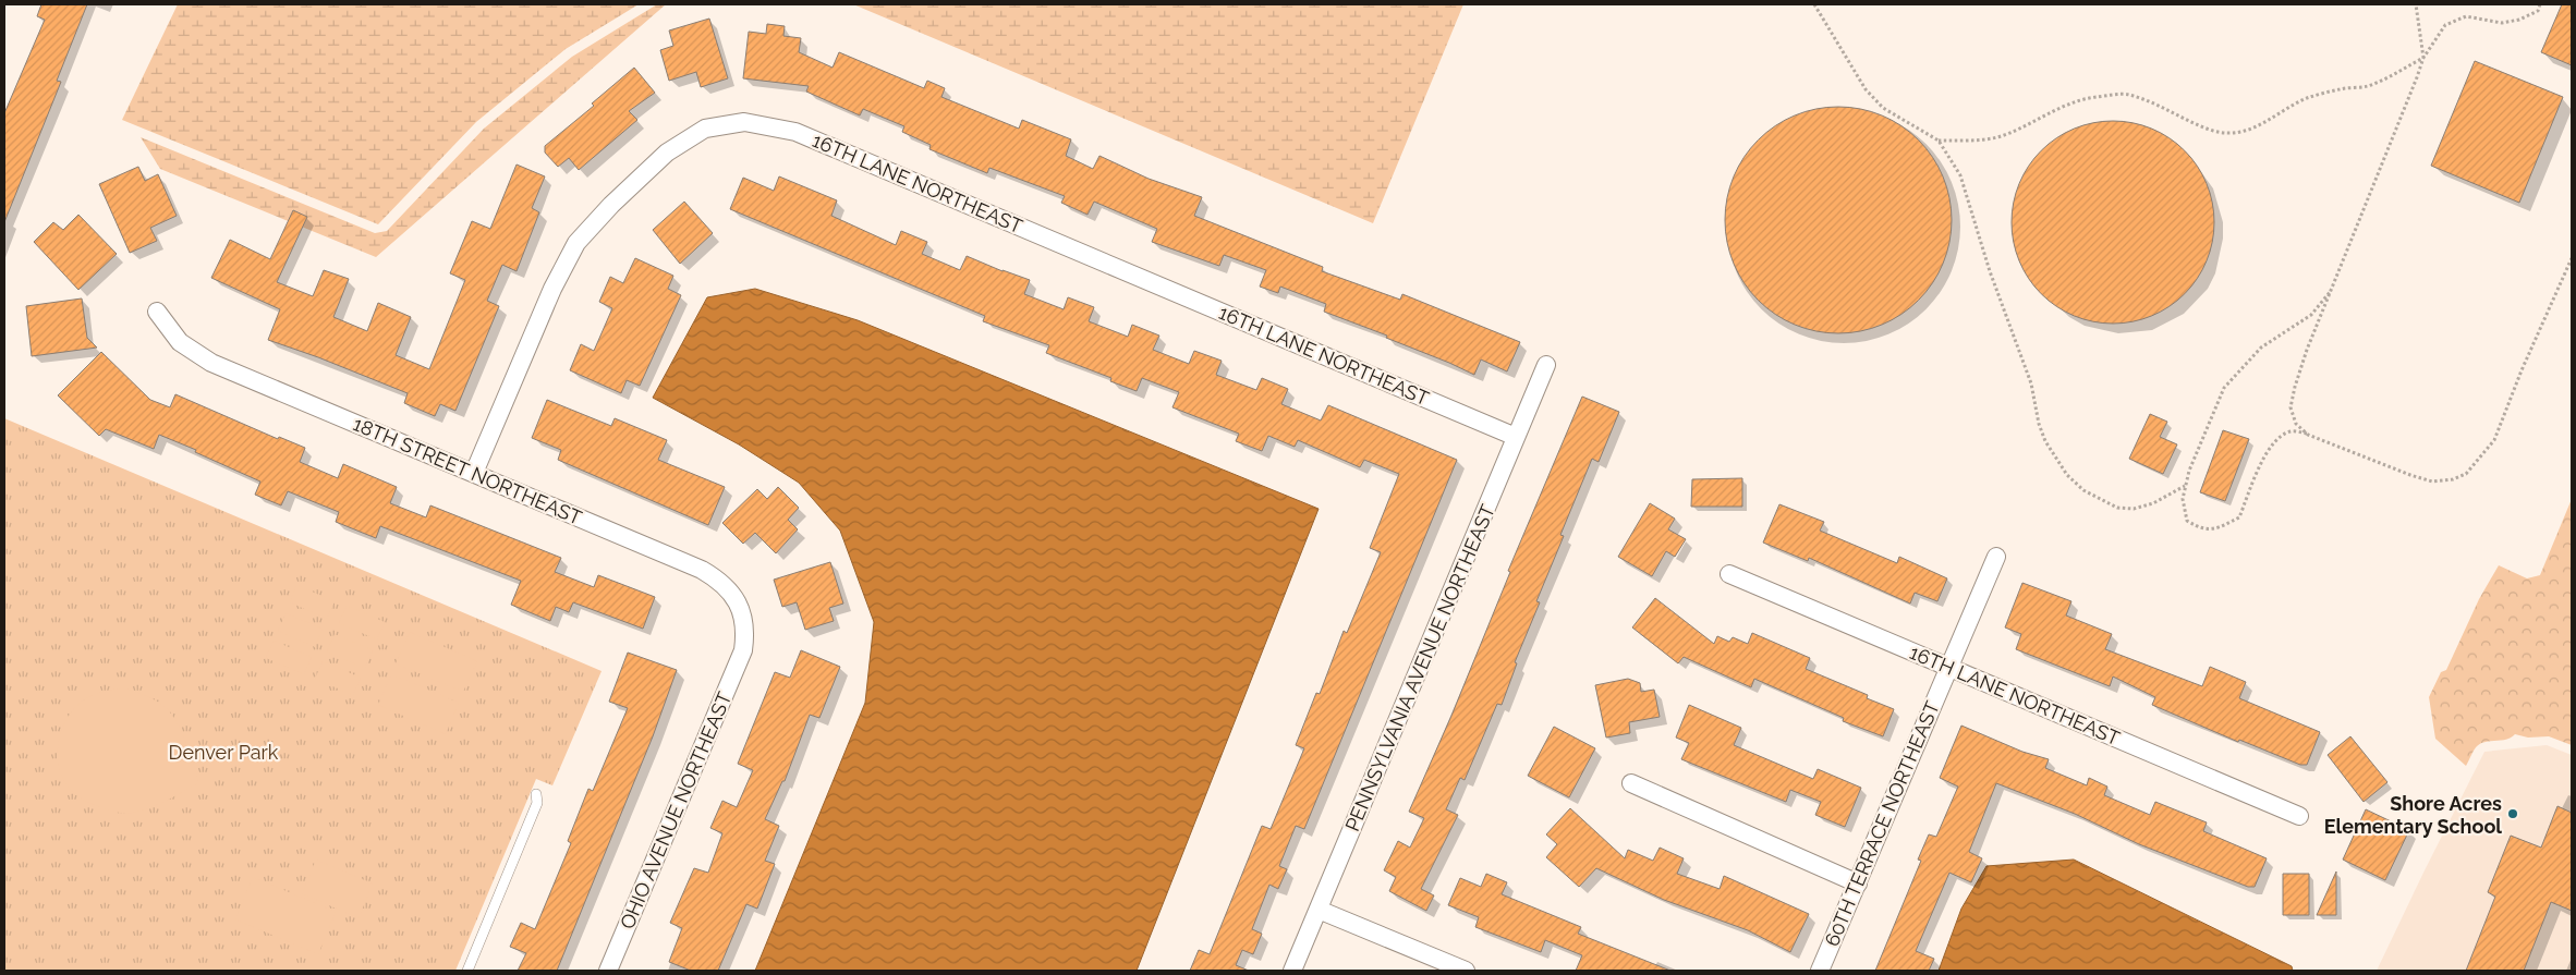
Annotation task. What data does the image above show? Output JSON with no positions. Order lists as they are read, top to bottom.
{
  "streets": {
    "street": [
      "16TH LANE NORTHEAST",
      "18TH STREET NORTHEAST",
      "PENNSYLVANIA AVENUE NORTHEAST",
      "OHIO AVENUE NORTHEAST",
      "60TH TERRACE NORTHEAST"
    ]
  },
  "crossings": [
    ["16TH LANE NORTHEAST", "18TH STREET NORTHEAST"],
    ["16TH LANE NORTHEAST", "PENNSYLVANIA AVENUE NORTHEAST"],
    ["16TH LANE NORTHEAST", "60TH TERRACE NORTHEAST"],
    ["18TH STREET NORTHEAST", "OHIO AVENUE NORTHEAST"]
  ],
  "parks": ["Denver Park"],
  "places": ["Shore Acres Elementary School"]
}
